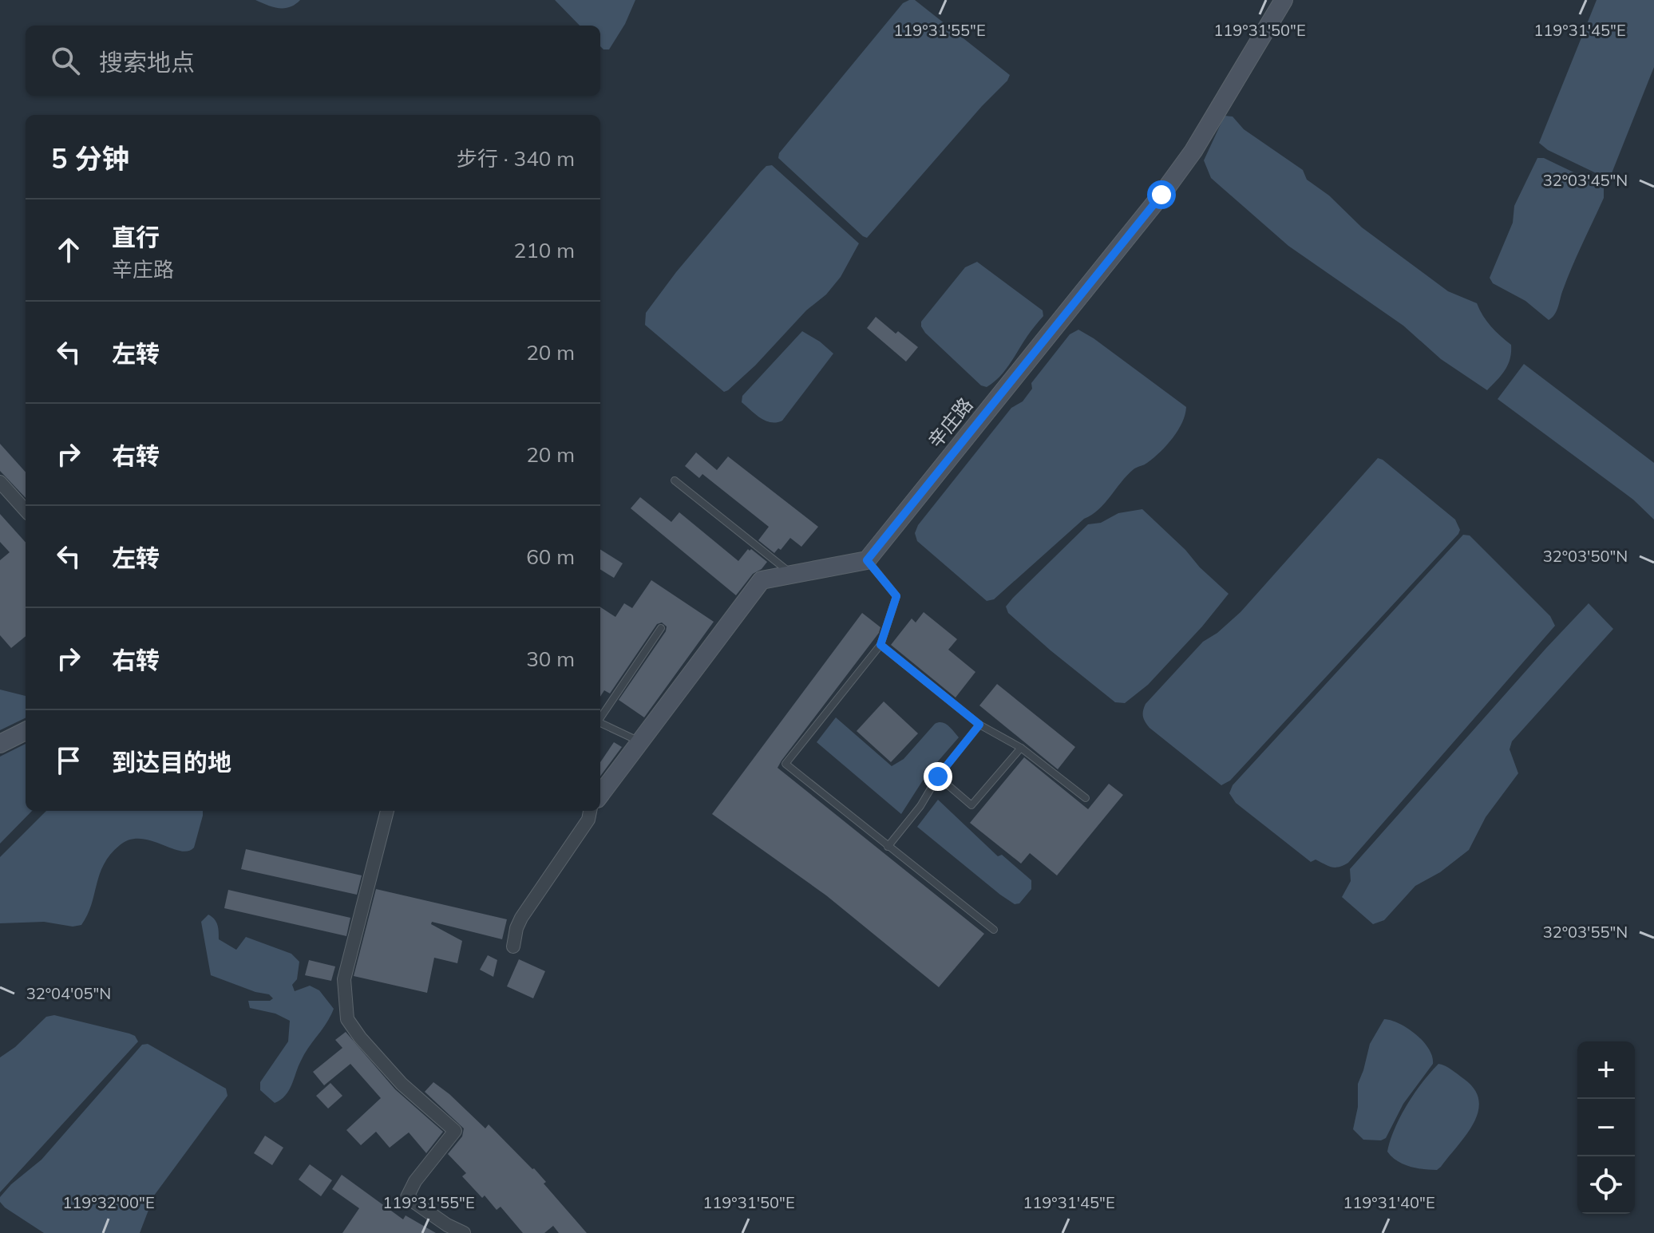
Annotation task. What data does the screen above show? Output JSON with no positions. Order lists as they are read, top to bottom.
{
  "streets": {
    "street": ["辛庄路"]
  },
  "page": {
    "search": "搜索地点",
    "heading": ["5 分钟", "步行 · 340 m"],
    "list": [
      ["直行", "辛庄路", "210 m"],
      ["左转", "20 m"],
      ["右转", "20 m"],
      ["左转", "60 m"],
      ["右转", "30 m"],
      "到达目的地"
    ],
    "map_buttons": ["+", "−"]
  },
  "coordinates": [
    "119°31'55\"E",
    "119°31'50\"E",
    "119°31'45\"E",
    "32°03'45\"N",
    "32°03'50\"N",
    "32°03'55\"N",
    "32°04'05\"N",
    "119°32'00\"E",
    "119°31'40\"E"
  ]
}
